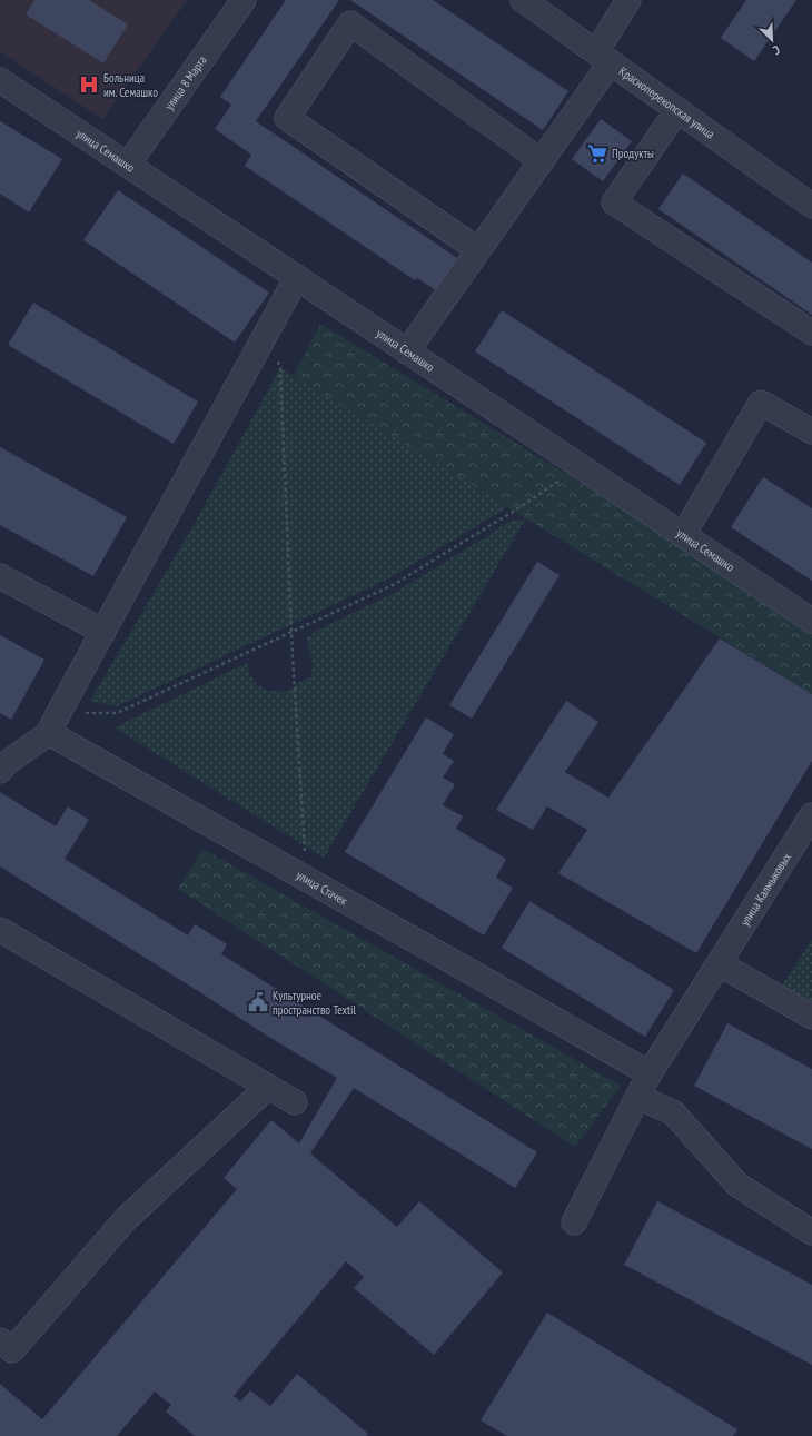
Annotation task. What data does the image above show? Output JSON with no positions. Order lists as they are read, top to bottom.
{
  "streets": {
    "street": [
      "улица 8 Марта",
      "Красноперекопская улица",
      "улица Семашко",
      "улица Стачек",
      "улица Калмыковых"
    ]
  },
  "crossings": [
    ["улица 8 Марта", "улица Семашко"],
    ["улица Стачек", "улица Калмыковых"]
  ],
  "places": {
    "hospital": ["Больница им. Семашко"],
    "supermarket": ["Продукты"],
    "public building": ["Культурное пространство Textil"]
  },
  "north": "bottom right"
}
